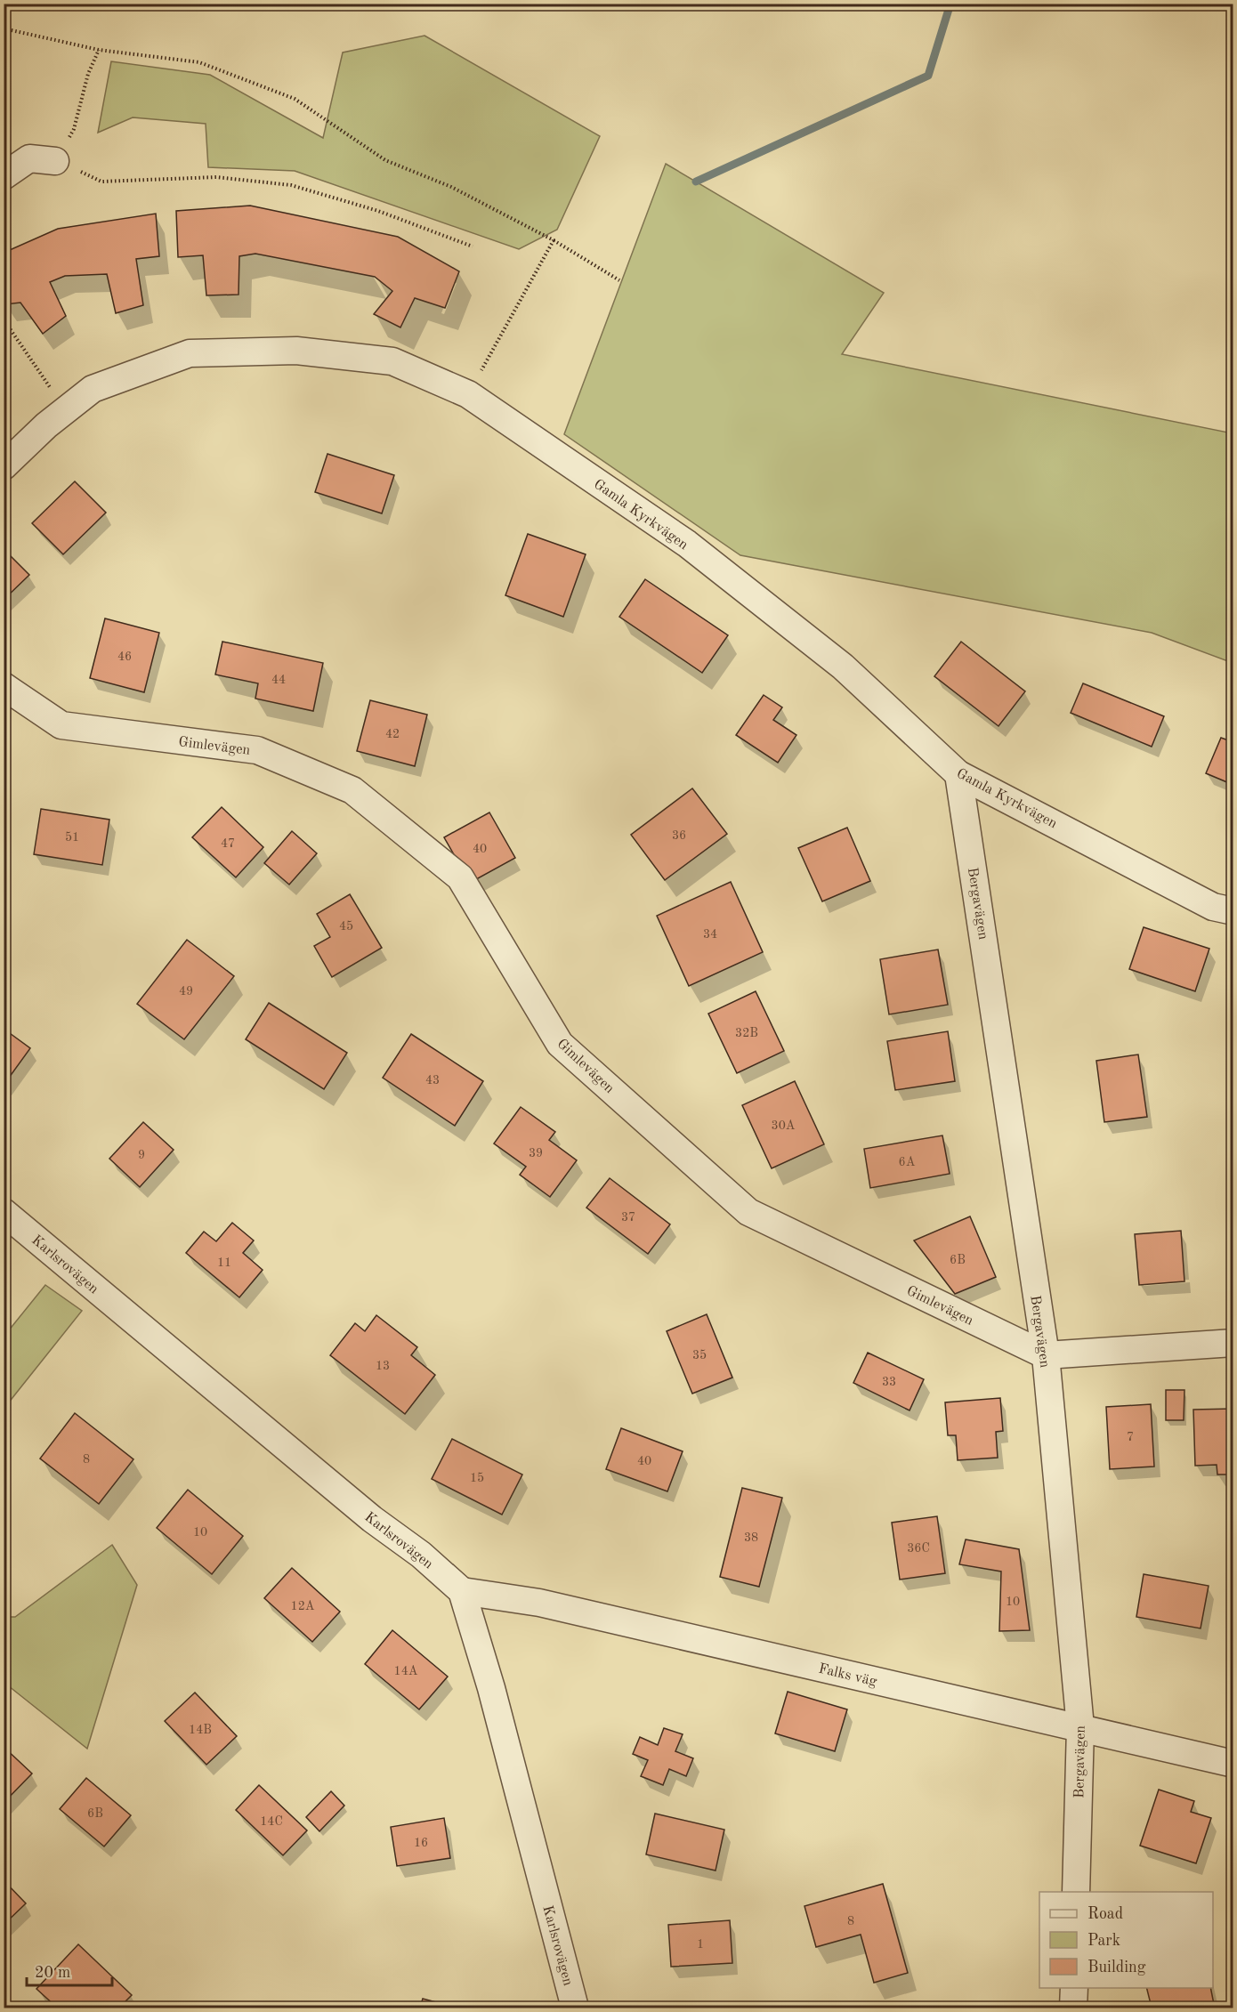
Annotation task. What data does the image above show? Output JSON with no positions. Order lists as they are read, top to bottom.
{
  "streets": {
    "street": [
      "Gamla Kyrkvägen",
      "Gimlevägen",
      "Bergavägen",
      "Karlsrovägen",
      "Falks väg"
    ]
  },
  "crossings": [
    ["Gamla Kyrkvägen", "Bergavägen"],
    ["Gimlevägen", "Bergavägen"],
    ["Bergavägen", "Falks väg"],
    ["Karlsrovägen", "Falks väg"]
  ],
  "house_numbers": [
    "46",
    "44",
    "42",
    "36",
    "51",
    "47",
    "40",
    "45",
    "34",
    "49",
    "32B",
    "43",
    "30A",
    "39",
    "9",
    "6A",
    "37",
    "6B",
    "11",
    "35",
    "13",
    "33",
    "7",
    "8",
    "40",
    "15",
    "10",
    "38",
    "36C",
    "10",
    "12A",
    "14A",
    "14B",
    "6B",
    "14C",
    "16",
    "8",
    "1"
  ],
  "legend": ["Road", "Park", "Building"],
  "scale_bar": "20 m"
}
